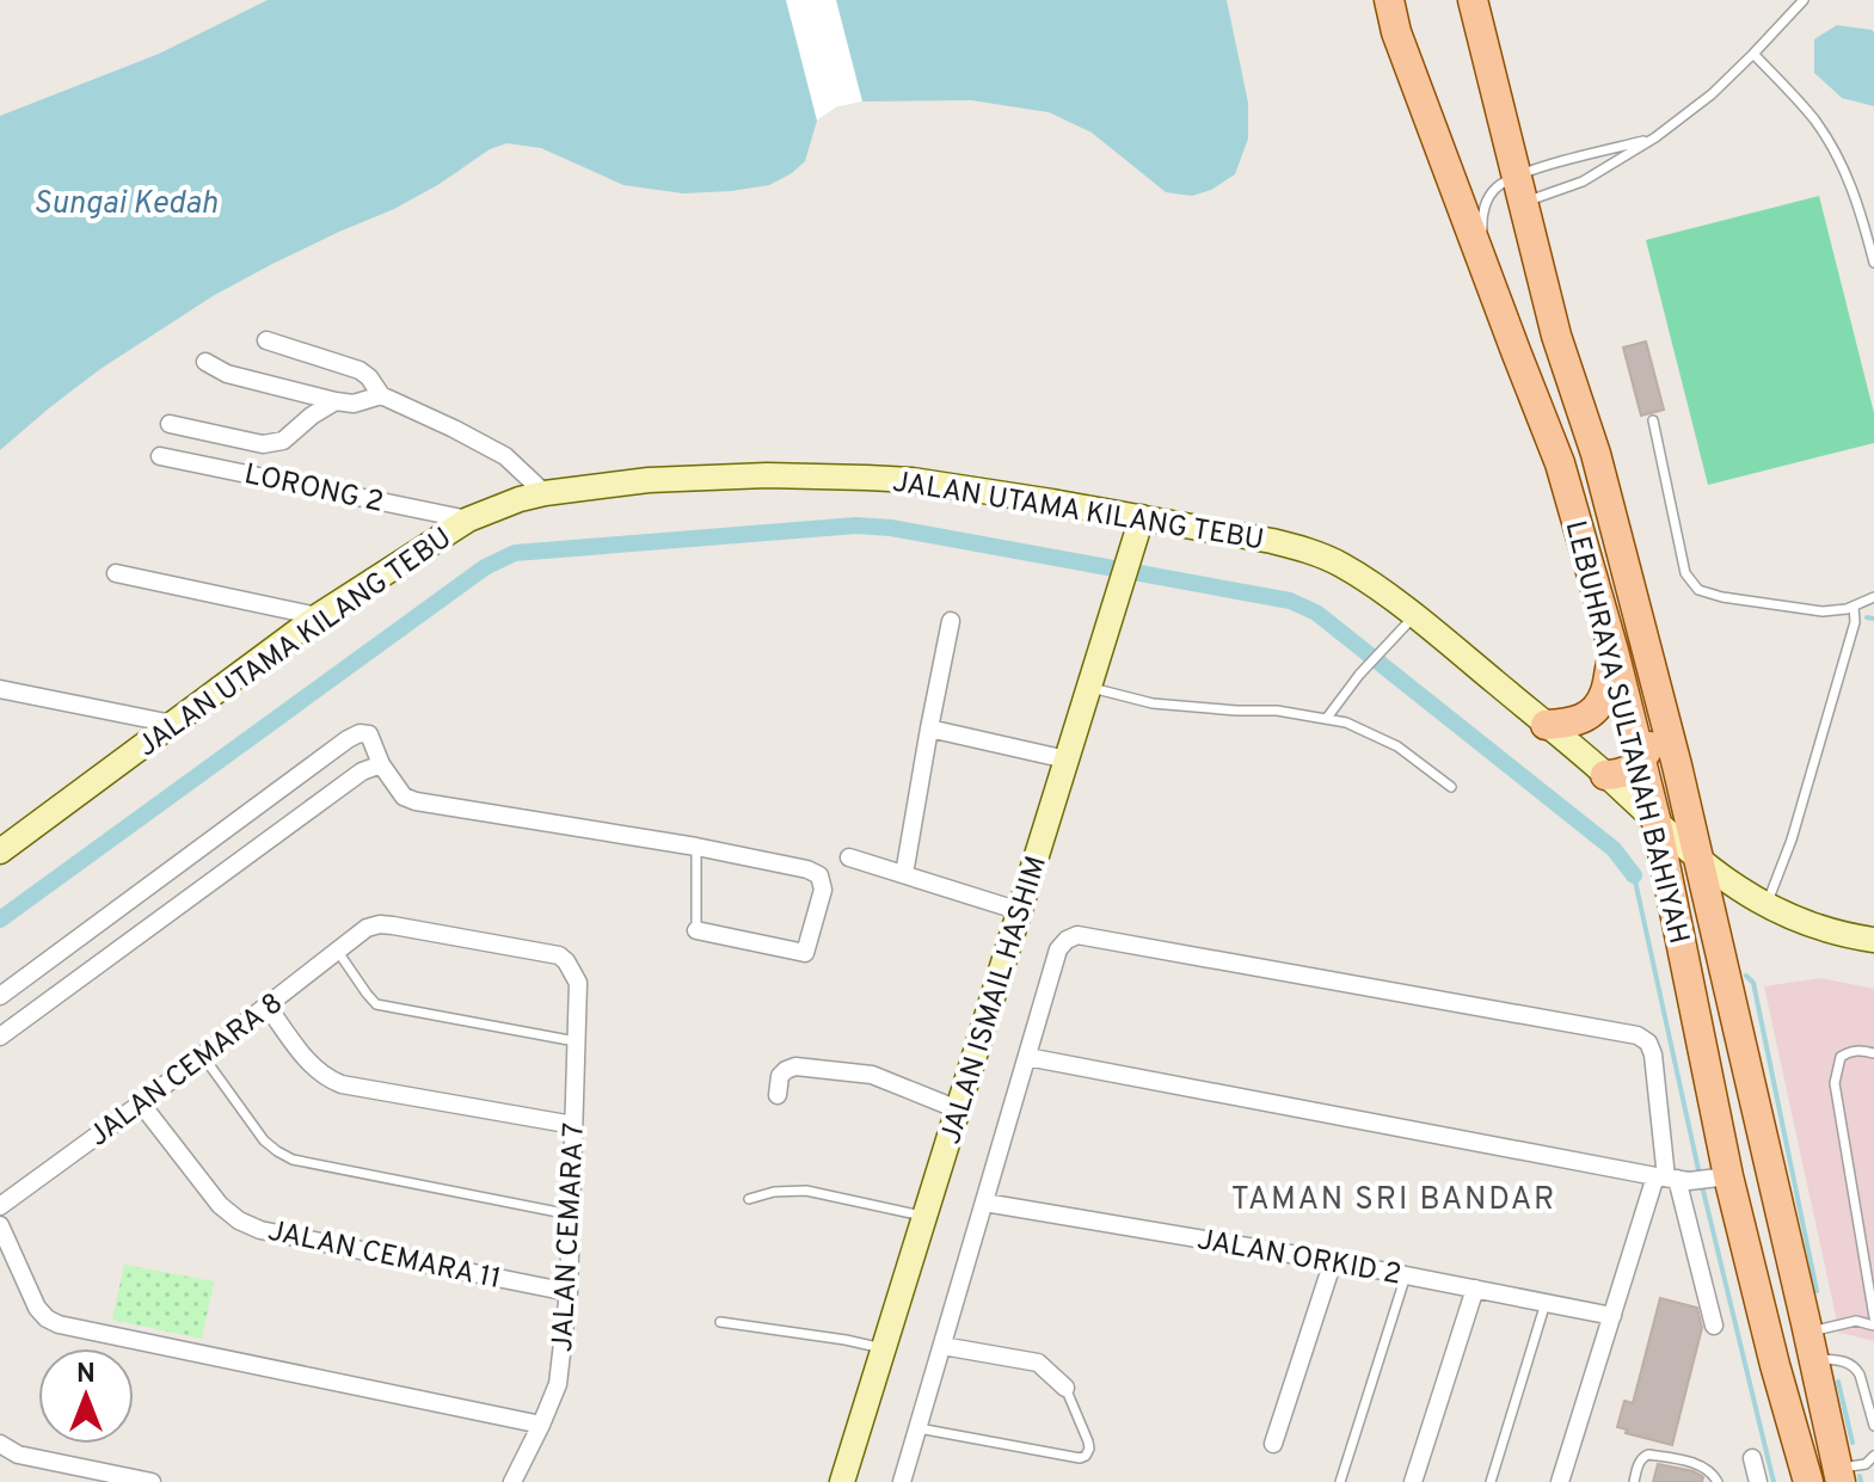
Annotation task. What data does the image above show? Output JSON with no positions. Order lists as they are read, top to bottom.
{
  "streets": {
    "main road": ["LEBUHRAYA SULTANAH BAHIYAH"],
    "street": [
      "LORONG 2",
      "JALAN UTAMA KILANG TEBU",
      "JALAN ISMAIL HASHIM",
      "JALAN CEMARA 8",
      "JALAN CEMARA 7",
      "JALAN CEMARA 11",
      "JALAN ORKID 2"
    ]
  },
  "crossings": [
    ["LORONG 2", "JALAN UTAMA KILANG TEBU"],
    ["JALAN UTAMA KILANG TEBU", "LEBUHRAYA SULTANAH BAHIYAH"],
    ["JALAN UTAMA KILANG TEBU", "JALAN ISMAIL HASHIM"],
    ["JALAN CEMARA 8", "JALAN CEMARA 7"],
    ["JALAN CEMARA 8", "JALAN CEMARA 11"],
    ["JALAN CEMARA 7", "JALAN CEMARA 11"]
  ],
  "districts": ["TAMAN SRI BANDAR"],
  "water": ["Sungai Kedah"],
  "north": "top"
}
